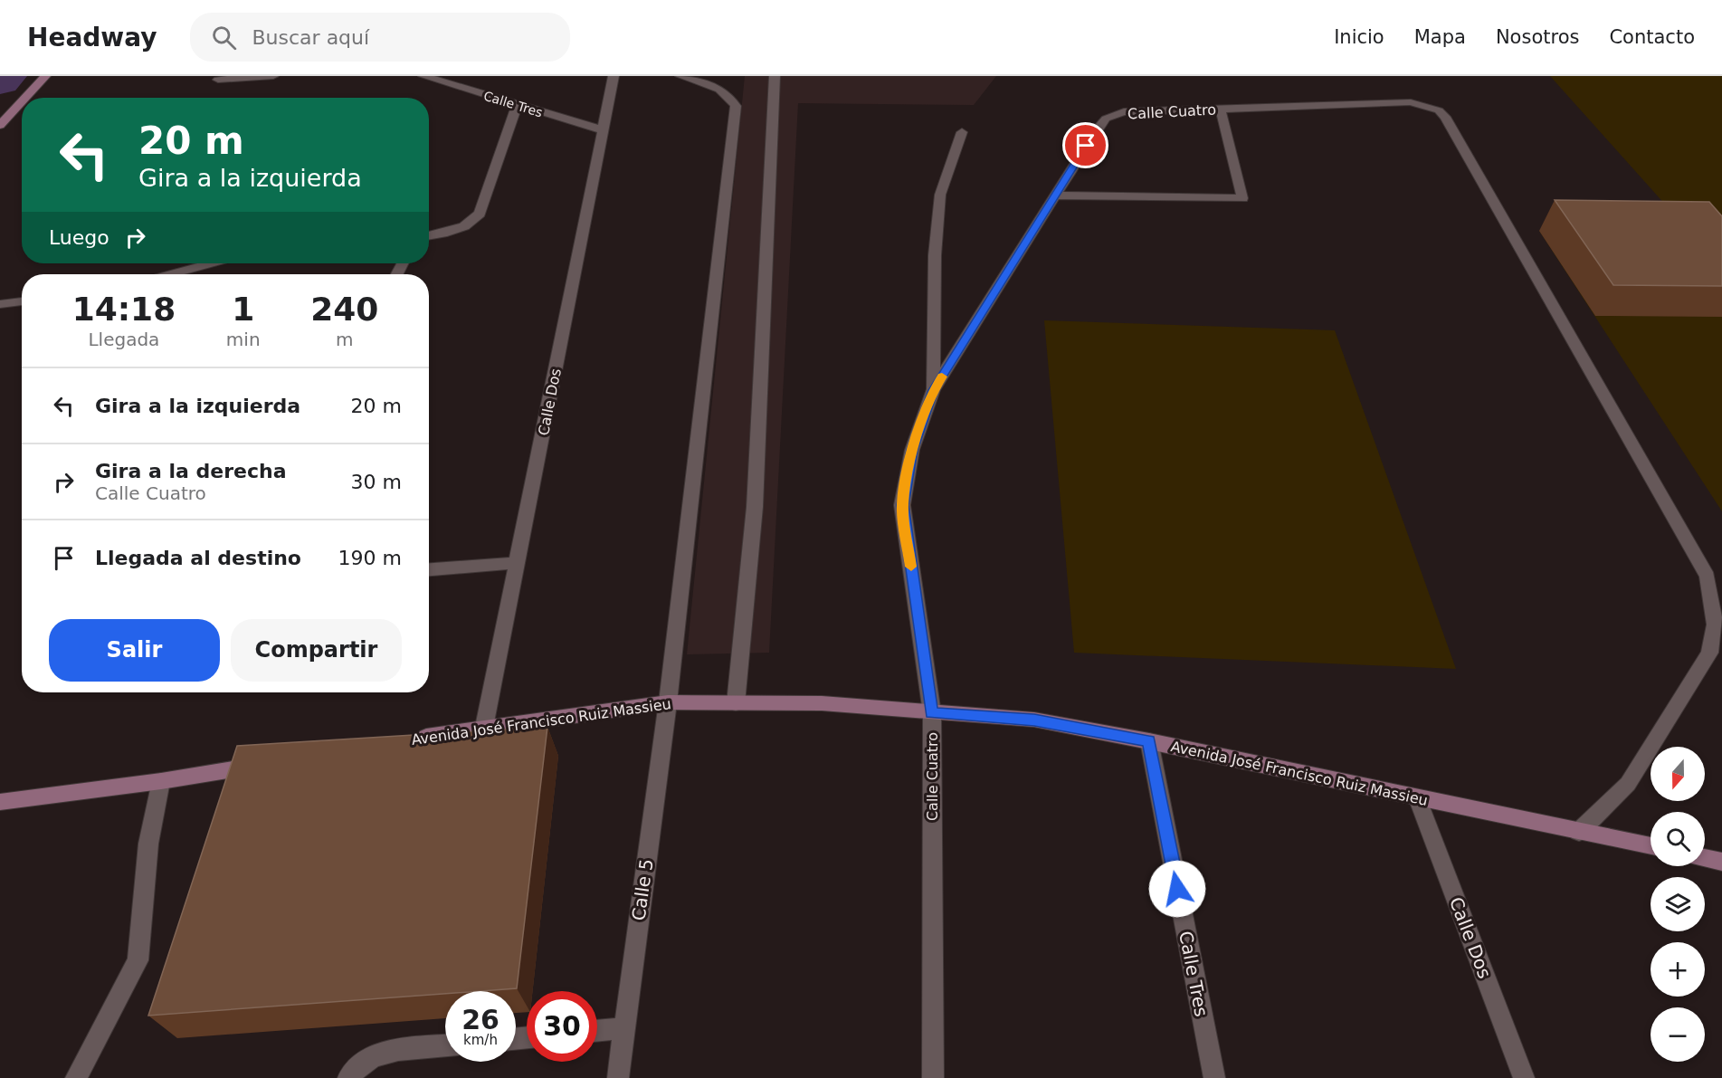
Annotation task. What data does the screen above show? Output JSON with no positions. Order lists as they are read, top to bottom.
{
  "streets": {
    "street": [
      "Calle Tres",
      "Calle Cuatro",
      "Calle Dos",
      "Avenida José Francisco Ruiz Massieu",
      "Calle 5"
    ]
  },
  "crossings": [
    ["Calle Tres", "Calle Dos"],
    ["Calle Tres", "Avenida José Francisco Ruiz Massieu"],
    ["Calle Cuatro", "Avenida José Francisco Ruiz Massieu"],
    ["Calle Dos", "Avenida José Francisco Ruiz Massieu"],
    ["Avenida José Francisco Ruiz Massieu", "Calle 5"]
  ],
  "north": "bottom",
  "page": {
    "header": "Headway",
    "search": "Buscar aquí",
    "nav": [
      "Inicio",
      "Mapa",
      "Nosotros",
      "Contacto"
    ],
    "turn": ["20 m", "Gira a la izquierda"],
    "then": "Luego",
    "eta": [
      "14:18",
      "Llegada",
      "1",
      "min",
      "240",
      "m"
    ],
    "list": [
      {
        "name": "Gira a la izquierda",
        "value": "20 m"
      },
      {
        "name": "Gira a la derecha",
        "note": "Calle Cuatro",
        "value": "30 m"
      },
      {
        "name": "Llegada al destino",
        "value": "190 m"
      }
    ],
    "buttons": ["Salir", "Compartir"],
    "map_buttons": ["+", "−"],
    "speed": "26 km/h",
    "limit": "30"
  }
}
